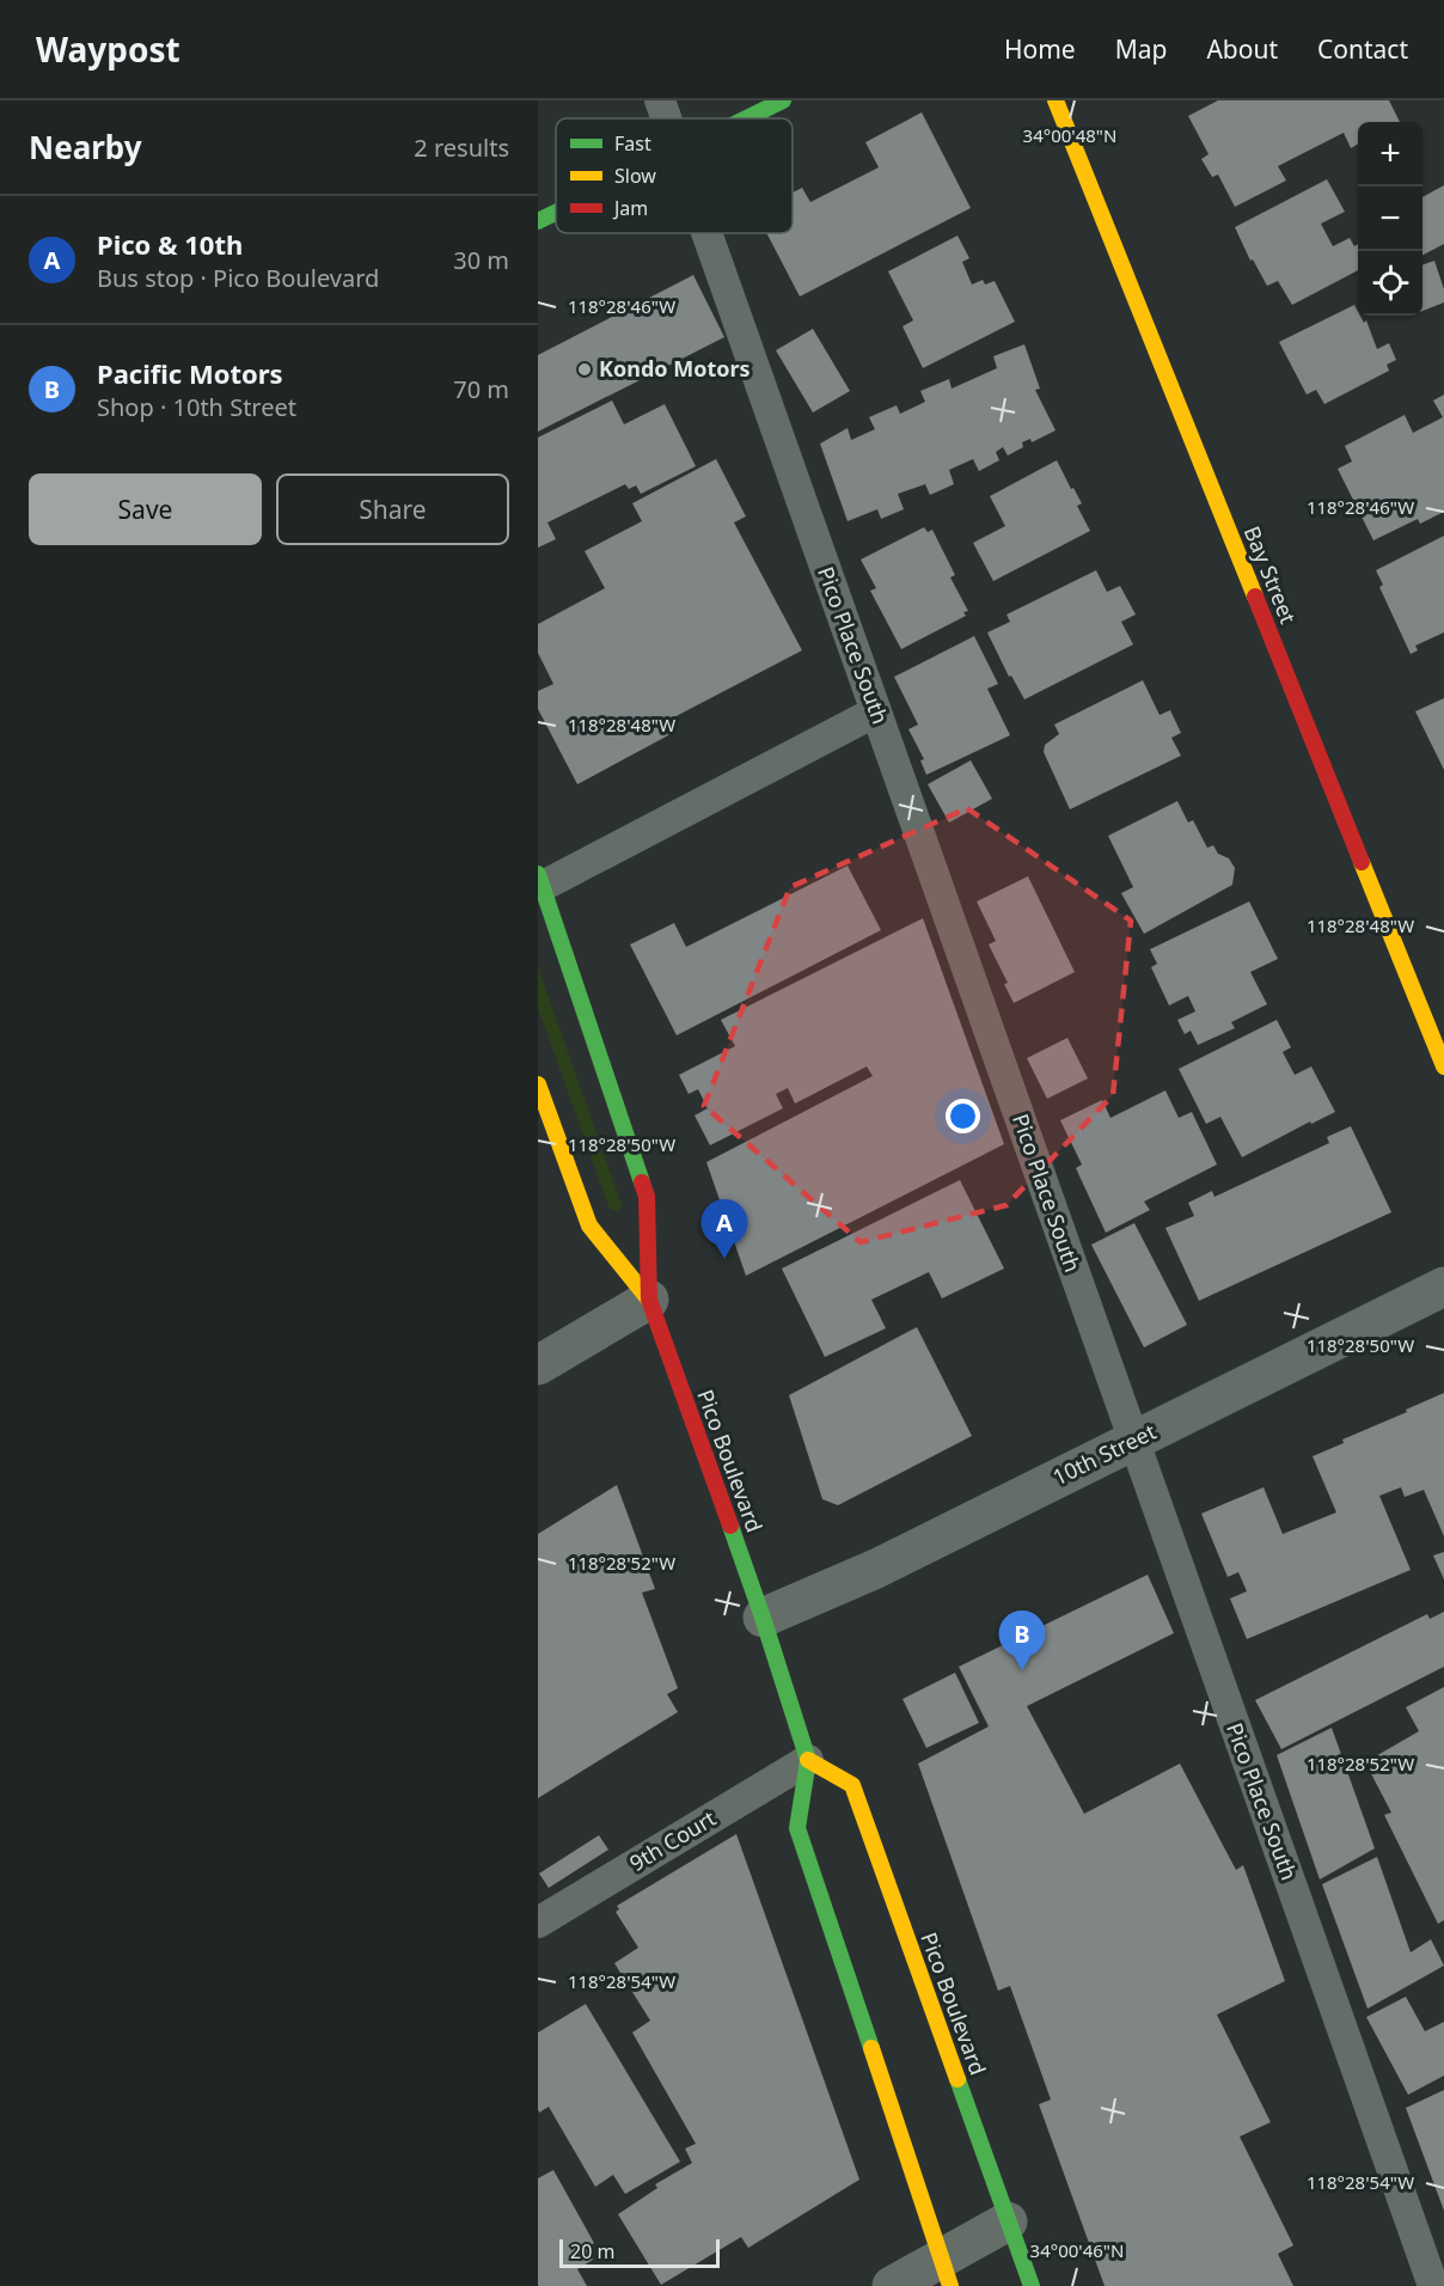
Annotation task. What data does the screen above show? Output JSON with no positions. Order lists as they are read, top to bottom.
{
  "streets": {
    "main road": ["Bay Street", "Pico Boulevard"],
    "street": ["10th Street"],
    "lane": ["Pico Place South", "9th Court"]
  },
  "crossings": [
    ["Pico Place South", "10th Street"],
    ["10th Street", "Pico Boulevard"],
    ["Pico Boulevard", "9th Court"]
  ],
  "places": ["Kondo Motors"],
  "legend": ["Fast", "Slow", "Jam"],
  "scale_bar": "20 m",
  "page": {
    "header": "Waypost",
    "nav": [
      "Home",
      "Map",
      "About",
      "Contact"
    ],
    "heading": ["Nearby", "2 results"],
    "map_buttons": ["+", "−"],
    "list": [
      {
        "mark": "A",
        "name": "Pico & 10th",
        "note": "Bus stop · Pico Boulevard",
        "value": "30 m"
      },
      {
        "mark": "B",
        "name": "Pacific Motors",
        "note": "Shop · 10th Street",
        "value": "70 m"
      }
    ],
    "buttons": ["Save", "Share"],
    "pins": ["A", "B"],
    "scale": "20 m"
  },
  "coordinates": [
    "34°00'48\"N",
    "118°28'46\"W",
    "118°28'48\"W",
    "118°28'50\"W",
    "118°28'52\"W",
    "118°28'54\"W",
    "34°00'46\"N"
  ]
}
